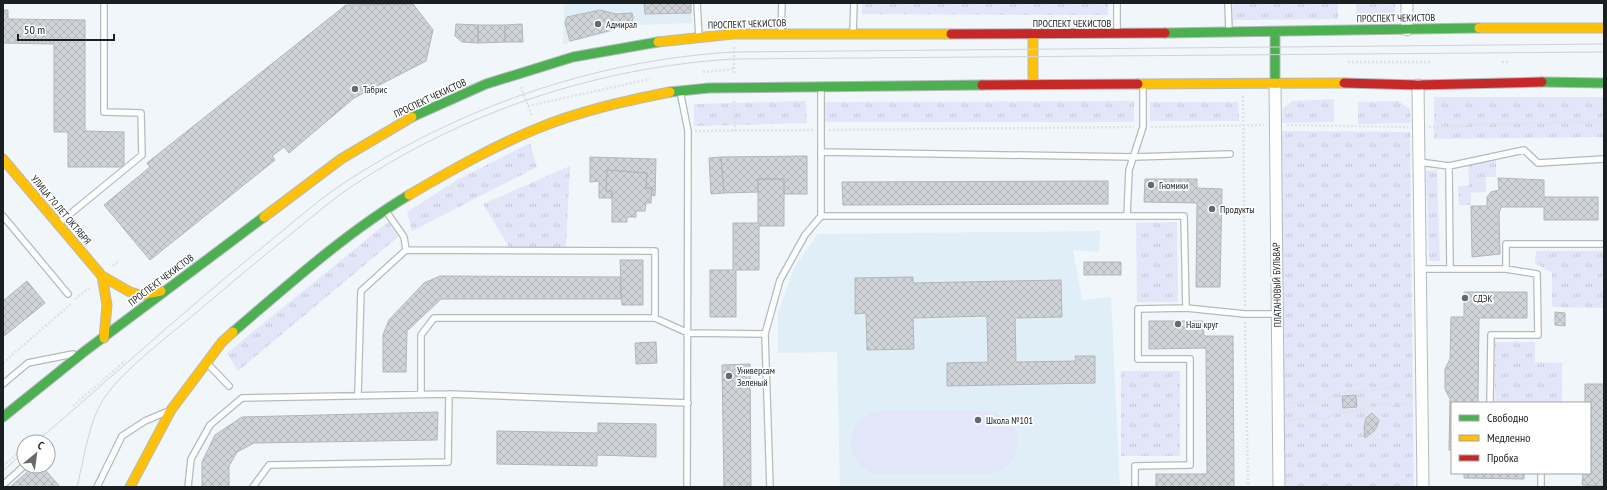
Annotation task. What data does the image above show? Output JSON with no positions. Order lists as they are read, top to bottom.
{
  "streets": {
    "main road": ["ПРОСПЕКТ ЧЕКИСТОВ", "УЛИЦА 70 ЛЕТ ОКТЯБРЯ"],
    "street": ["ПЛАТАНОВЫЙ БУЛЬВАР"]
  },
  "crossings": [
    ["ПРОСПЕКТ ЧЕКИСТОВ", "УЛИЦА 70 ЛЕТ ОКТЯБРЯ"]
  ],
  "places": [
    "Адмирал",
    "Табрис",
    "Гномики",
    "Продукты",
    "СДЭК",
    "Наш круг",
    "Универсам Зеленый",
    "Школа №101"
  ],
  "legend": ["Свободно", "Медленно", "Пробка"],
  "scale_bar": "50 m",
  "north": "top right"
}
